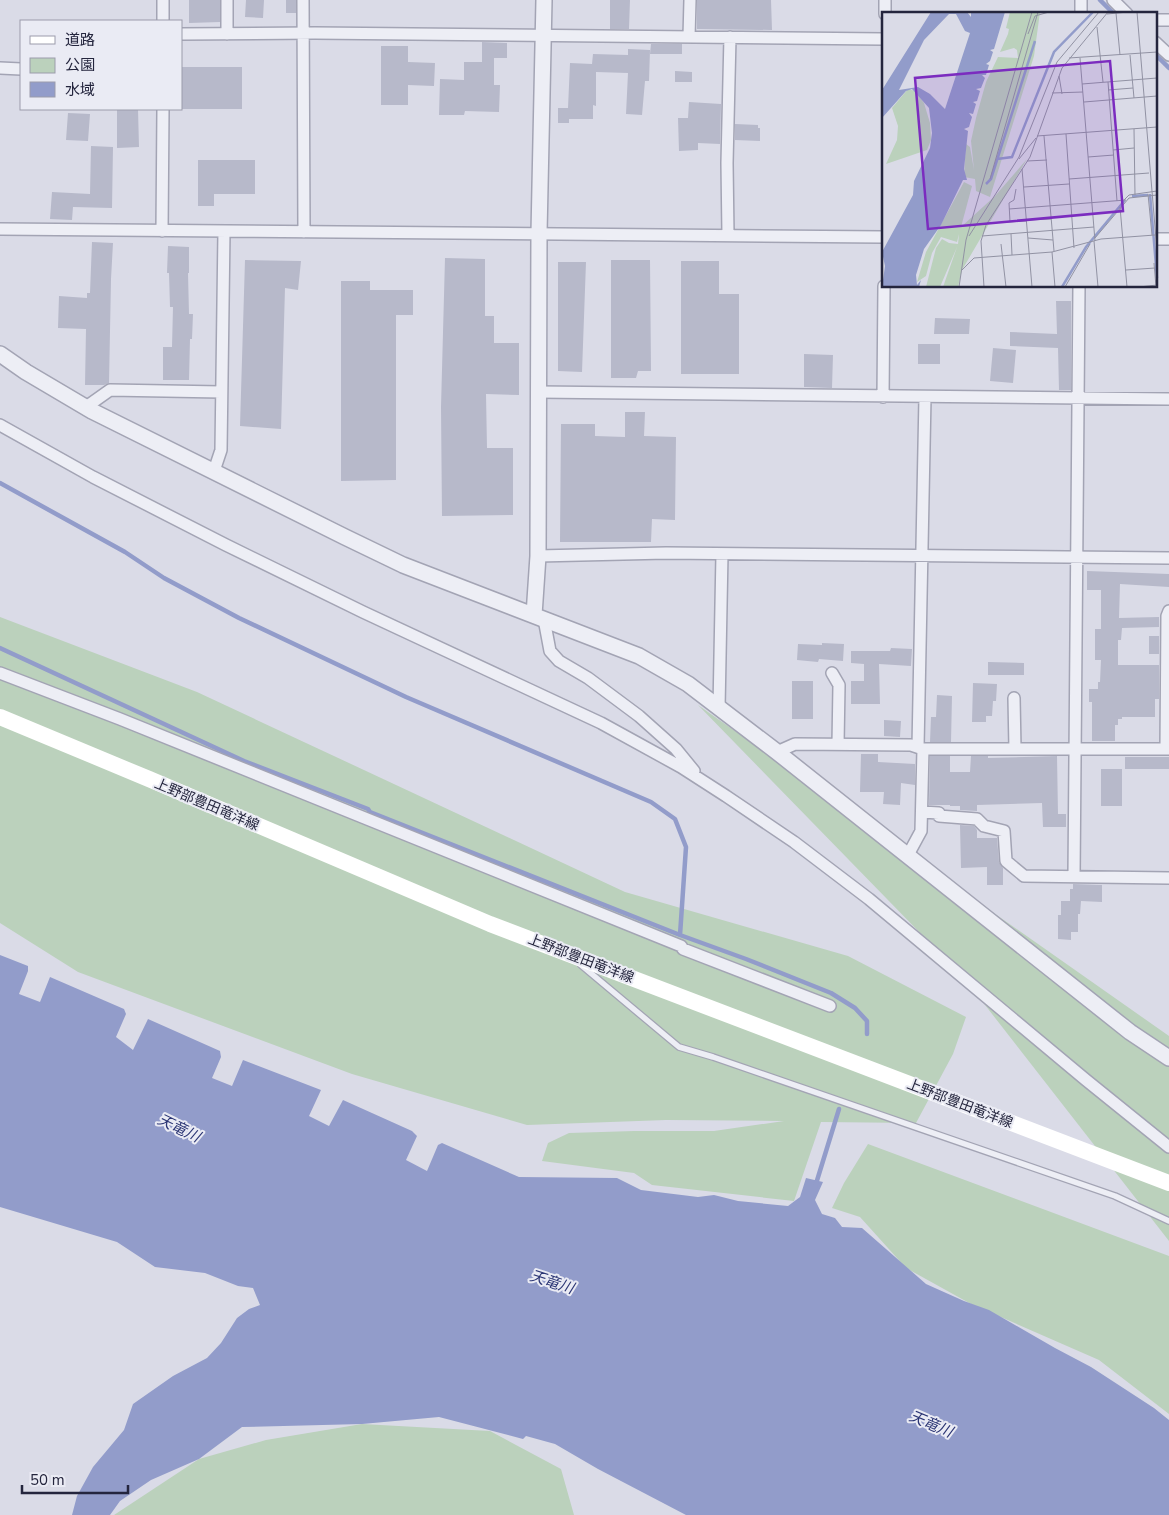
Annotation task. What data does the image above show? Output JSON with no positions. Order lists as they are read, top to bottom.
{
  "streets": {
    "main road": ["上野部豊田竜洋線"]
  },
  "water": ["天竜川"],
  "legend": ["道路", "公園", "水域"],
  "scale_bar": "50 m"
}
